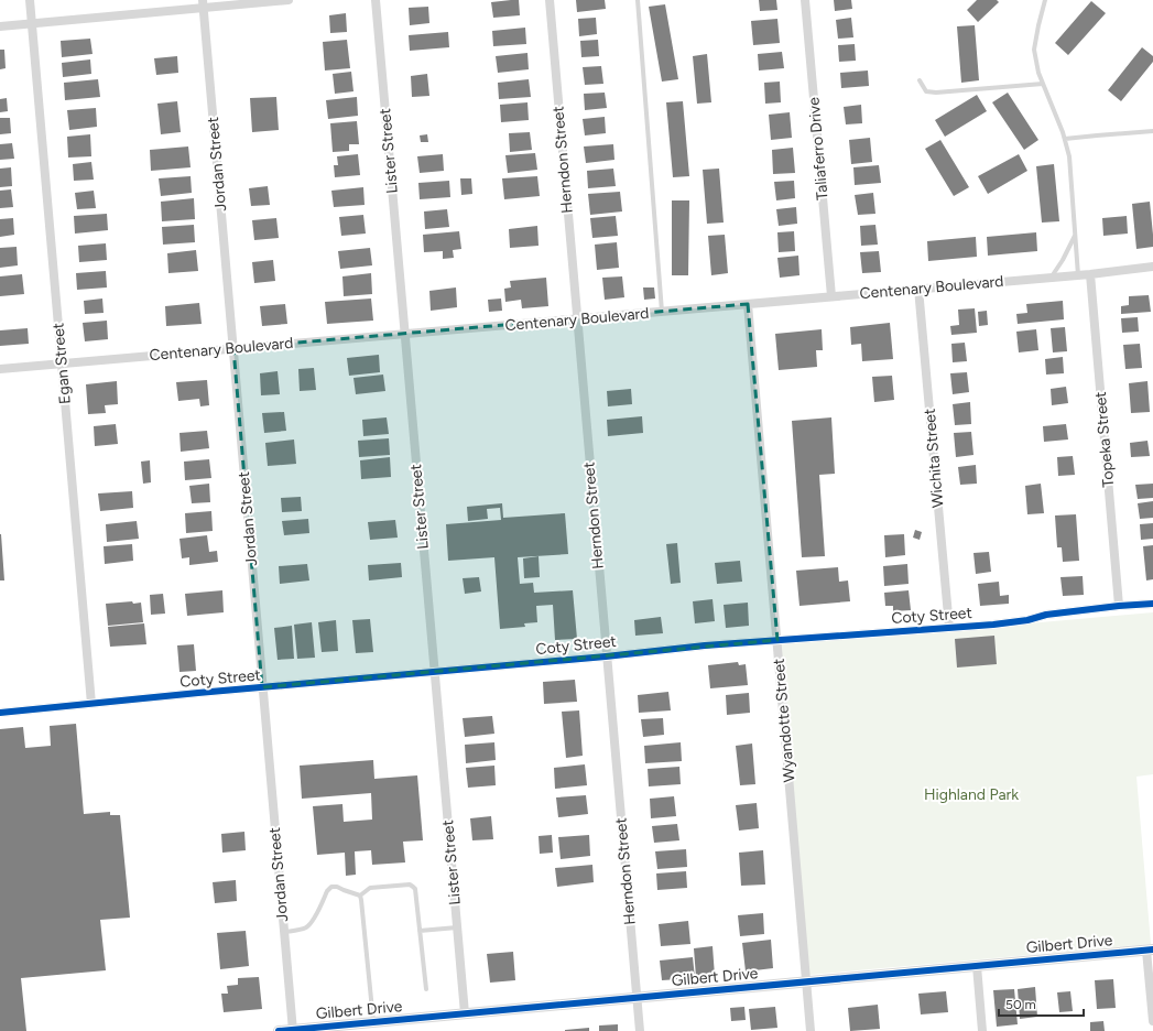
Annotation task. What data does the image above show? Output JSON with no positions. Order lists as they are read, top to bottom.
{
  "streets": {
    "street": [
      "Taliaferro Drive",
      "Lister Street",
      "Herndon Street",
      "Jordan Street",
      "Centenary Boulevard",
      "Egan Street",
      "Topeka Street",
      "Wichita Street",
      "Coty Street",
      "Wyandotte Street",
      "Gilbert Drive"
    ]
  },
  "crossings": [
    ["Taliaferro Drive", "Centenary Boulevard"],
    ["Lister Street", "Centenary Boulevard"],
    ["Lister Street", "Coty Street"],
    ["Lister Street", "Gilbert Drive"],
    ["Herndon Street", "Centenary Boulevard"],
    ["Herndon Street", "Coty Street"],
    ["Herndon Street", "Gilbert Drive"],
    ["Jordan Street", "Centenary Boulevard"],
    ["Jordan Street", "Coty Street"],
    ["Jordan Street", "Gilbert Drive"],
    ["Centenary Boulevard", "Egan Street"],
    ["Centenary Boulevard", "Topeka Street"],
    ["Centenary Boulevard", "Wichita Street"],
    ["Centenary Boulevard", "Wyandotte Street"],
    ["Egan Street", "Coty Street"],
    ["Topeka Street", "Coty Street"],
    ["Wichita Street", "Coty Street"],
    ["Coty Street", "Wyandotte Street"],
    ["Wyandotte Street", "Gilbert Drive"]
  ],
  "parks": ["Highland Park"],
  "scale_bar": "50 m"
}
